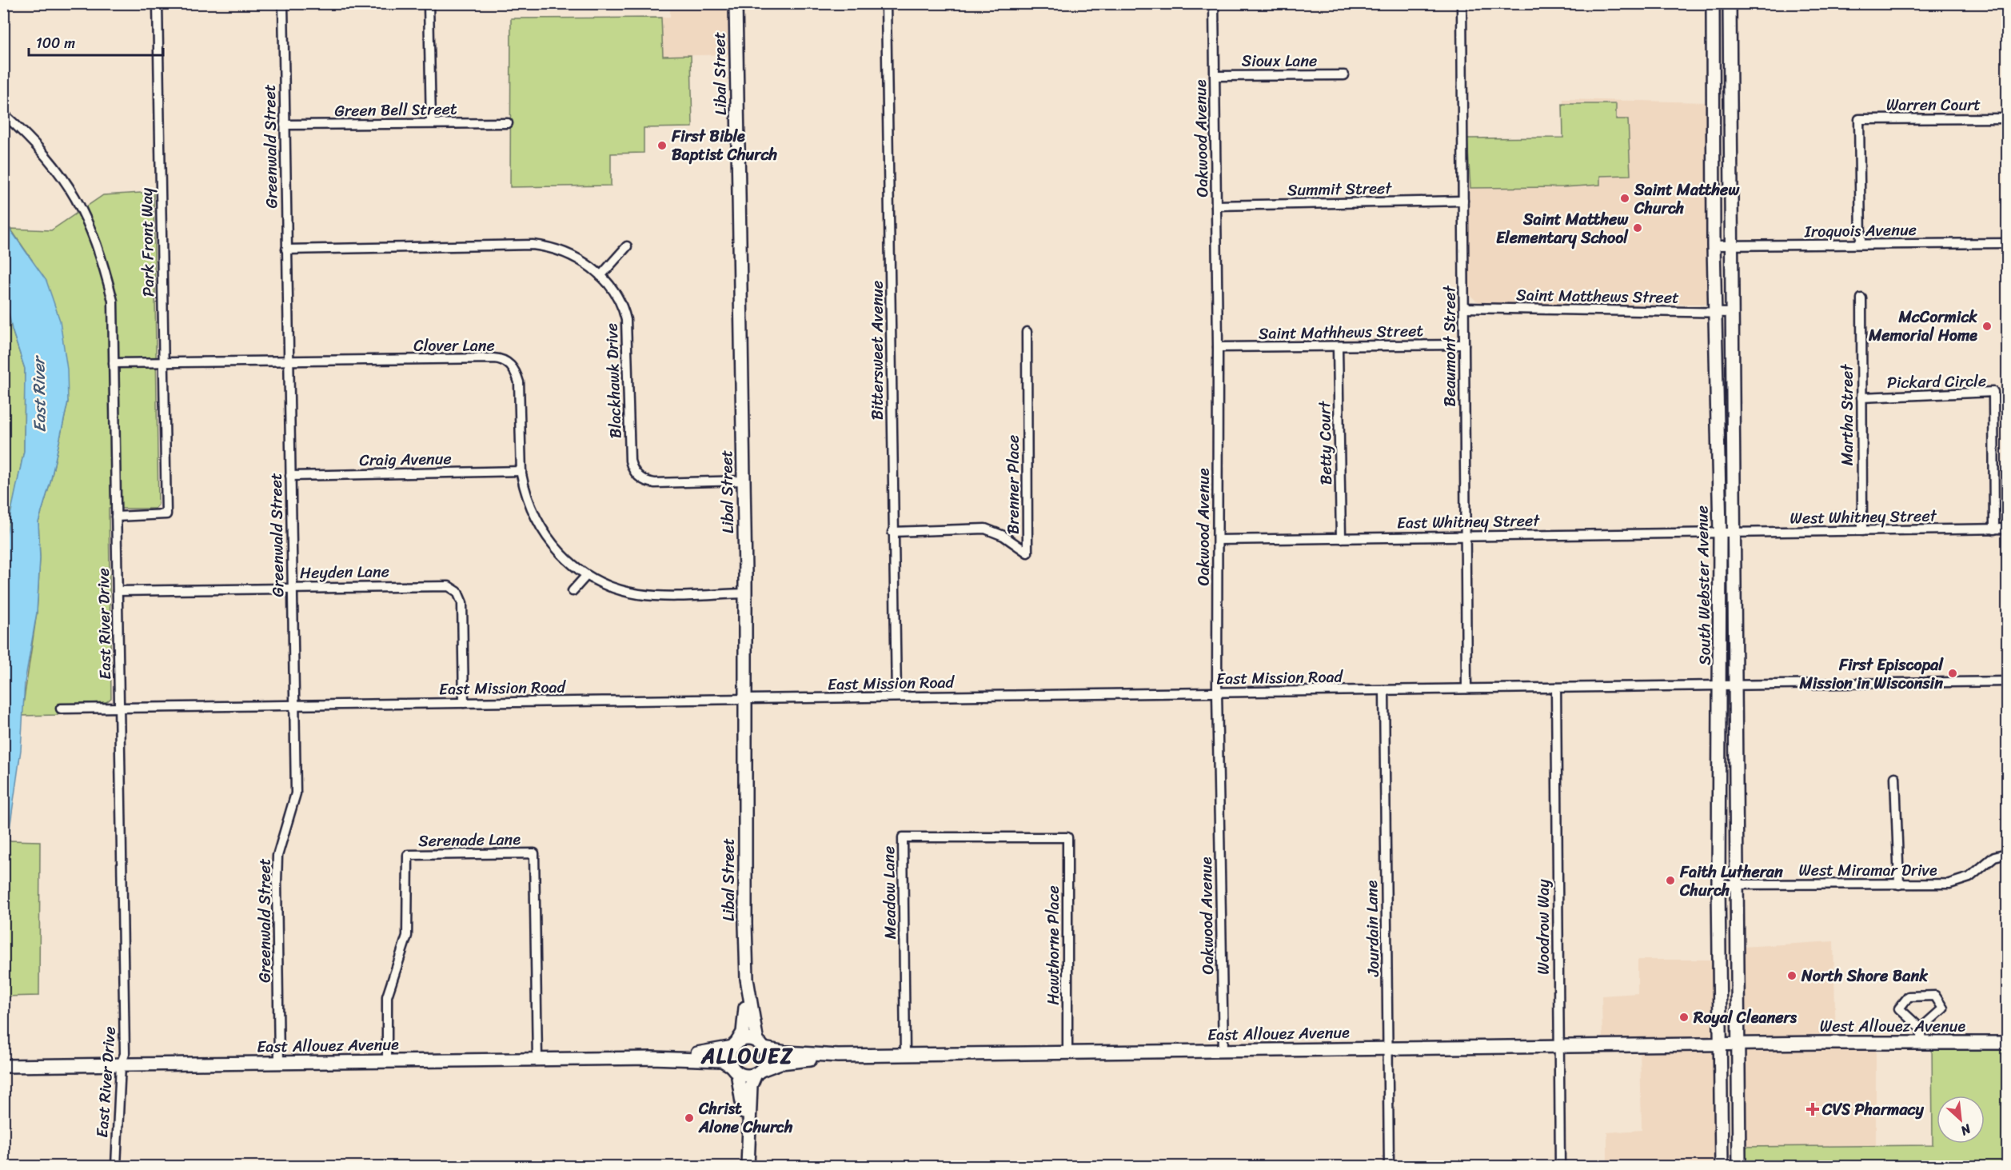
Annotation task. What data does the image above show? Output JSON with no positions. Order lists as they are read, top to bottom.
{
  "streets": {
    "street": [
      "Sioux Lane",
      "Libal Street",
      "Warren Court",
      "Green Bell Street",
      "Oakwood Avenue",
      "Greenwald Street",
      "Summit Street",
      "Iroquois Avenue",
      "Park Front Way",
      "Saint Matthews Street",
      "Saint Mathhews Street",
      "Clover Lane",
      "Beaumont Street",
      "Bittersweet Avenue",
      "Blackhawk Drive",
      "Pickard Circle",
      "Martha Street",
      "Betty Court",
      "Craig Avenue",
      "Brenner Place",
      "West Whitney Street",
      "East Whitney Street",
      "Heyden Lane",
      "South Webster Avenue",
      "East River Drive",
      "East Mission Road",
      "Serenade Lane",
      "West Miramar Drive",
      "Meadow Lane",
      "Woodrow Way",
      "Jourdain Lane",
      "Hawthorne Place",
      "West Allouez Avenue",
      "East Allouez Avenue"
    ]
  },
  "crossings": [
    ["Sioux Lane", "Oakwood Avenue"],
    ["Libal Street", "Clover Lane"],
    ["Libal Street", "Blackhawk Drive"],
    ["Libal Street", "East Mission Road"],
    ["Libal Street", "East Allouez Avenue"],
    ["Warren Court", "Iroquois Avenue"],
    ["Green Bell Street", "Greenwald Street"],
    ["Oakwood Avenue", "Summit Street"],
    ["Oakwood Avenue", "Saint Mathhews Street"],
    ["Oakwood Avenue", "East Whitney Street"],
    ["Oakwood Avenue", "East Mission Road"],
    ["Oakwood Avenue", "East Allouez Avenue"],
    ["Greenwald Street", "Clover Lane"],
    ["Greenwald Street", "Blackhawk Drive"],
    ["Greenwald Street", "Craig Avenue"],
    ["Greenwald Street", "Heyden Lane"],
    ["Greenwald Street", "East Mission Road"],
    ["Greenwald Street", "East Allouez Avenue"],
    ["Summit Street", "Beaumont Street"],
    ["Iroquois Avenue", "South Webster Avenue"],
    ["Park Front Way", "Clover Lane"],
    ["Park Front Way", "East River Drive"],
    ["Saint Matthews Street", "Beaumont Street"],
    ["Saint Matthews Street", "South Webster Avenue"],
    ["Saint Mathhews Street", "Beaumont Street"],
    ["Saint Mathhews Street", "Betty Court"],
    ["Clover Lane", "Craig Avenue"],
    ["Clover Lane", "East River Drive"],
    ["Beaumont Street", "East Whitney Street"],
    ["Beaumont Street", "East Mission Road"],
    ["Bittersweet Avenue", "Brenner Place"],
    ["Bittersweet Avenue", "East Mission Road"],
    ["Pickard Circle", "Martha Street"],
    ["Pickard Circle", "West Whitney Street"],
    ["Martha Street", "West Whitney Street"],
    ["Betty Court", "East Whitney Street"],
    ["West Whitney Street", "East Whitney Street"],
    ["West Whitney Street", "South Webster Avenue"],
    ["East Whitney Street", "South Webster Avenue"],
    ["Heyden Lane", "East River Drive"],
    ["Heyden Lane", "East Mission Road"],
    ["South Webster Avenue", "East Mission Road"],
    ["South Webster Avenue", "West Miramar Drive"],
    ["South Webster Avenue", "West Allouez Avenue"],
    ["South Webster Avenue", "East Allouez Avenue"],
    ["East River Drive", "East Mission Road"],
    ["East River Drive", "East Allouez Avenue"],
    ["East Mission Road", "Woodrow Way"],
    ["East Mission Road", "Jourdain Lane"],
    ["Serenade Lane", "East Allouez Avenue"],
    ["Meadow Lane", "Hawthorne Place"],
    ["Meadow Lane", "East Allouez Avenue"],
    ["Woodrow Way", "East Allouez Avenue"],
    ["Jourdain Lane", "East Allouez Avenue"],
    ["Hawthorne Place", "East Allouez Avenue"],
    ["West Allouez Avenue", "East Allouez Avenue"]
  ],
  "districts": ["ALLOUEZ"],
  "water": ["East River"],
  "places": {
    "other": [
      "First Bible Baptist Church",
      "Saint Matthew Church",
      "Saint Matthew Elementary School",
      "McCormick Memorial Home",
      "First Episcopal Mission in Wisconsin",
      "Faith Lutheran Church",
      "North Shore Bank",
      "Royal Cleaners",
      "Christ Alone Church"
    ],
    "health": ["CVS Pharmacy"]
  },
  "scale_bar": "100 m",
  "north": "bottom right"
}
